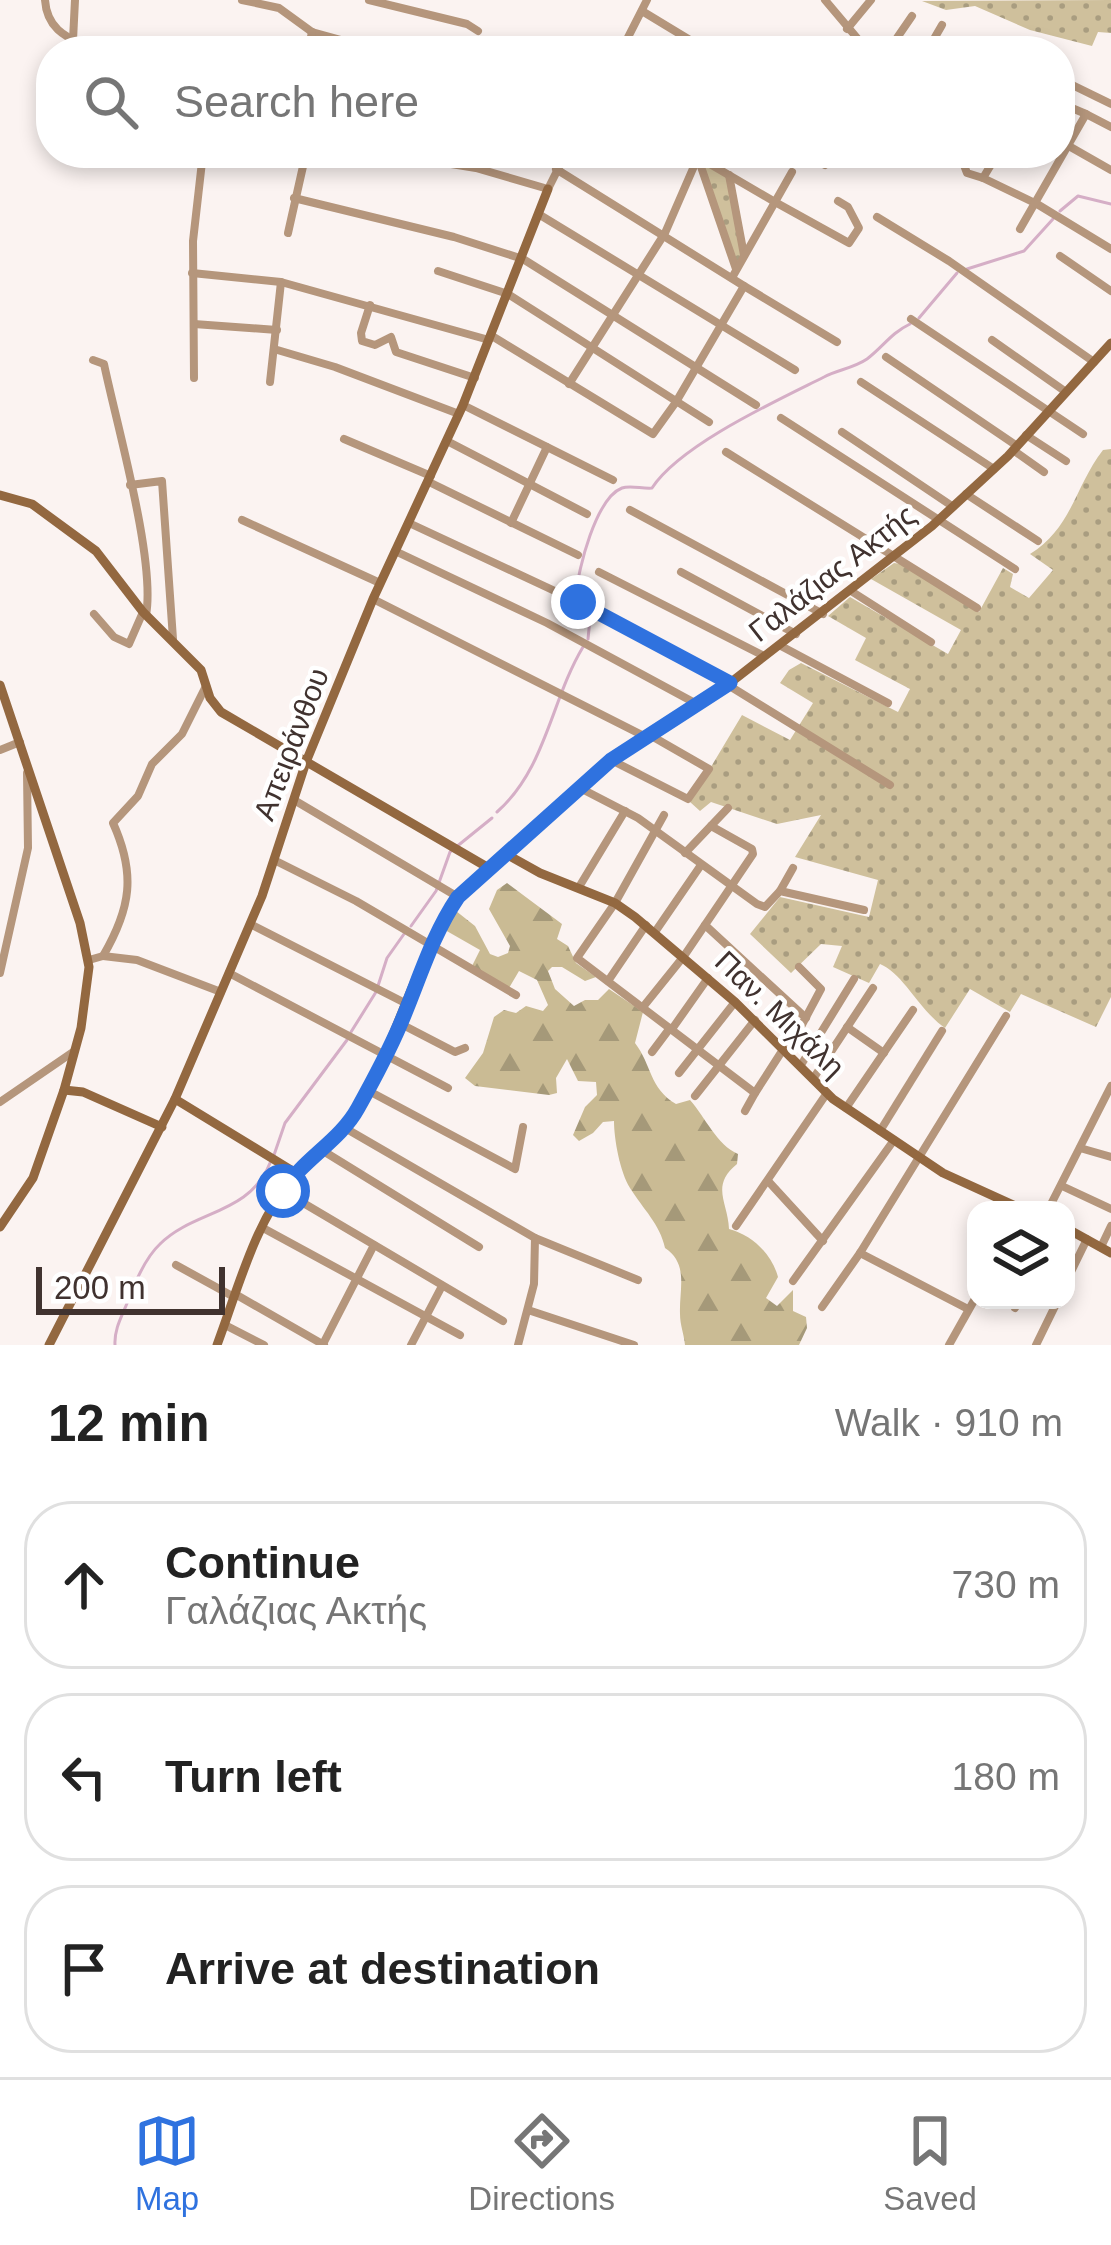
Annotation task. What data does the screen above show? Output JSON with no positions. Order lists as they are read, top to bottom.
{
  "streets": {
    "street": ["Γαλάζιας Ακτής", "Απειράνθου", "Παν. Μιχάλη"]
  },
  "crossings": [
    ["Γαλάζιας Ακτής", "Παν. Μιχάλη"]
  ],
  "scale_bar": "200 m",
  "page": {
    "search": "Search here",
    "scale": "200 m",
    "heading": ["12 min", "Walk · 910 m"],
    "list": [
      ["Continue", "Γαλάζιας Ακτής", "730 m"],
      ["Turn left", "180 m"],
      "Arrive at destination"
    ],
    "nav": ["Map", "Directions", "Saved"]
  }
}
